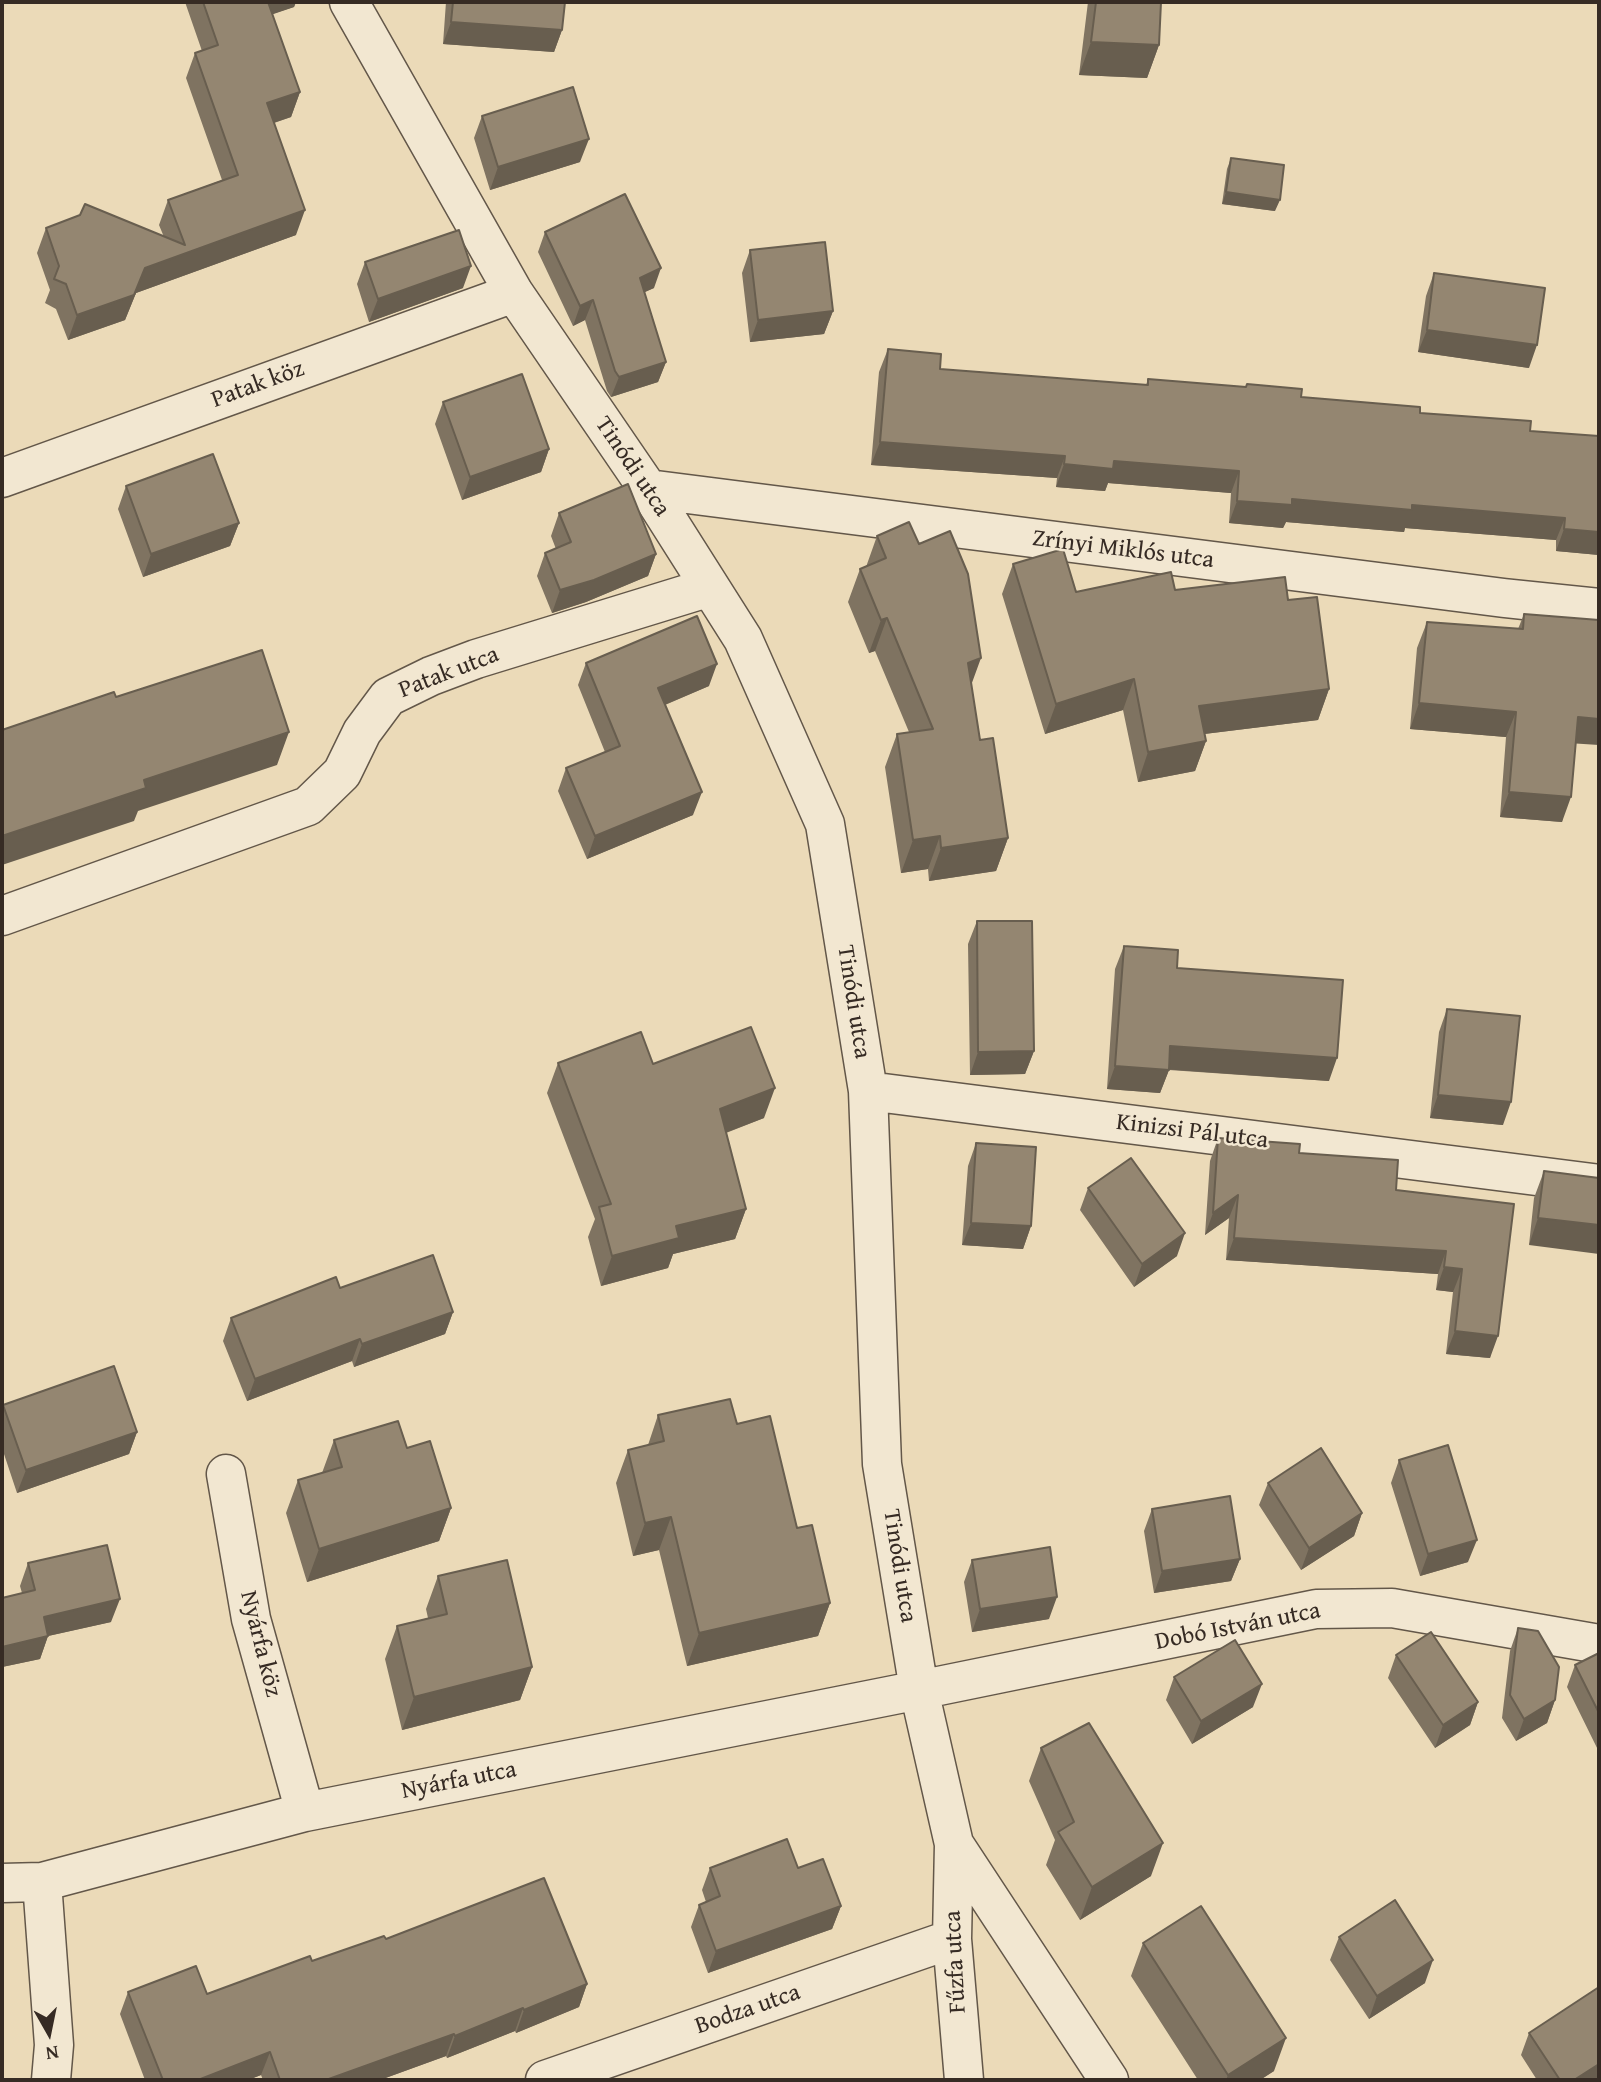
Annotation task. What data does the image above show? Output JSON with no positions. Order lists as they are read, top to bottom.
{
  "streets": {
    "street": [
      "Patak köz",
      "Tinódi utca",
      "Zrínyi Miklós utca",
      "Patak utca",
      "Kinizsi Pál utca",
      "Dobó István utca",
      "Nyárfa köz",
      "Nyárfa utca",
      "Fűzfa utca",
      "Bodza utca"
    ]
  },
  "crossings": [
    ["Patak köz", "Tinódi utca"],
    ["Tinódi utca", "Zrínyi Miklós utca"],
    ["Tinódi utca", "Patak utca"],
    ["Tinódi utca", "Kinizsi Pál utca"],
    ["Tinódi utca", "Dobó István utca"],
    ["Tinódi utca", "Nyárfa utca"],
    ["Tinódi utca", "Fűzfa utca"],
    ["Dobó István utca", "Nyárfa utca"],
    ["Nyárfa köz", "Nyárfa utca"],
    ["Fűzfa utca", "Bodza utca"]
  ],
  "north": "bottom"
}
